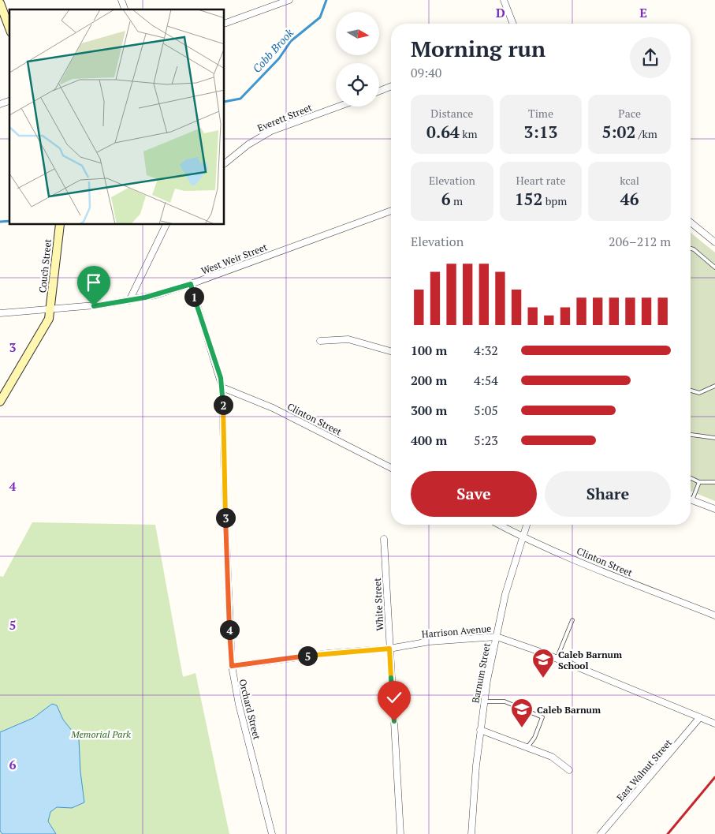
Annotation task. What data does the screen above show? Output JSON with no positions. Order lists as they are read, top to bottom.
{
  "streets": {
    "street": [
      "Everett Street",
      "West Weir Street",
      "Couch Street",
      "Clinton Street",
      "White Street",
      "Harrison Avenue",
      "Barnum Street",
      "Orchard Street",
      "East Walnut Street"
    ]
  },
  "crossings": [
    ["West Weir Street", "Couch Street"],
    ["West Weir Street", "Orchard Street"],
    ["Clinton Street", "Barnum Street"],
    ["Clinton Street", "Orchard Street"],
    ["White Street", "Harrison Avenue"],
    ["Harrison Avenue", "Barnum Street"],
    ["Harrison Avenue", "Orchard Street"],
    ["Harrison Avenue", "East Walnut Street"]
  ],
  "water": ["Cobb Brook"],
  "parks": ["Memorial Park"],
  "places": {
    "school or university": ["Caleb Barnum School", "Caleb Barnum"]
  },
  "north": "right",
  "page": {
    "heading": ["Morning run", "09:40"],
    "stats": [
      ["Distance", "0.64 km"],
      ["Time", "3:13"],
      ["Pace", "5:02 /km"],
      ["Elevation", "6 m"],
      ["Heart rate", "152 bpm"],
      ["kcal", "46"]
    ],
    "chart": ["Elevation", "206–212 m"],
    "pins": [
      "1",
      "2",
      "3",
      "4",
      "5"
    ],
    "list": [
      {
        "name": "100 m",
        "note": "4:32"
      },
      {
        "name": "200 m",
        "note": "4:54"
      },
      {
        "name": "300 m",
        "note": "5:05"
      },
      {
        "name": "400 m",
        "note": "5:23"
      }
    ],
    "buttons": ["Save", "Share"]
  },
  "grid": {
    "columns": ["D", "E"],
    "rows": [
      "3",
      "4",
      "5",
      "6"
    ]
  }
}
